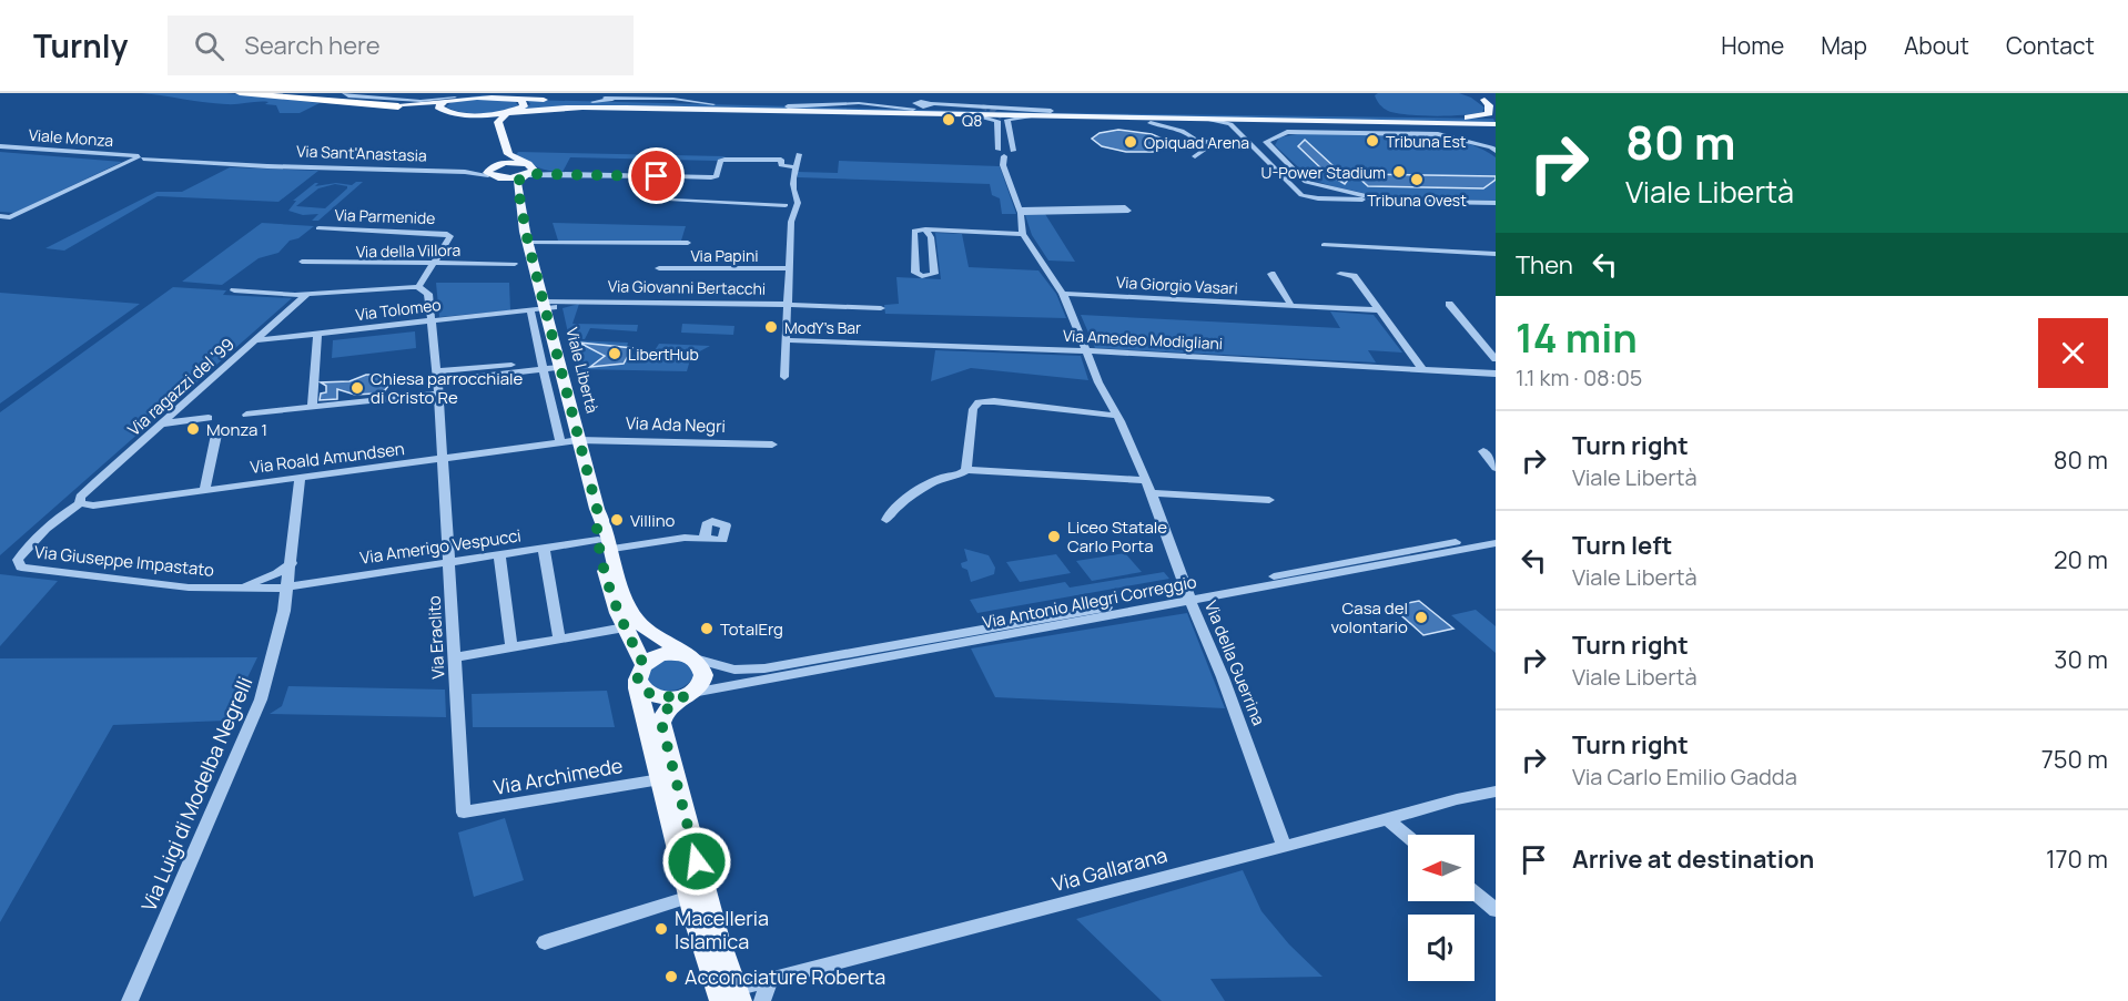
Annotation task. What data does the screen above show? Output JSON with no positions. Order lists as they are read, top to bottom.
{
  "streets": {
    "main road": ["Viale Libertà"],
    "street": [
      "Viale Monza",
      "Via Sant'Anastasia",
      "Via Parmenide",
      "Via della Villora",
      "Via Papini",
      "Via Giorgio Vasari",
      "Via Giovanni Bertacchi",
      "Via Tolomeo",
      "Via Amedeo Modigliani",
      "Via ragazzi del '99",
      "Via Ada Negri",
      "Via Roald Amundsen",
      "Via Amerigo Vespucci",
      "Via Giuseppe Impastato",
      "Via Antonio Allegri Correggio",
      "Via Eraclito",
      "Via della Guerrina",
      "Via Archimede",
      "Via Luigi di Modelba Negrelli",
      "Via Gallarana"
    ]
  },
  "crossings": [
    ["Viale Monza", "Via Sant'Anastasia"],
    ["Via Sant'Anastasia", "Viale Libertà"],
    ["Via Parmenide", "Via della Villora"],
    ["Via Giorgio Vasari", "Via della Guerrina"],
    ["Via Giovanni Bertacchi", "Via Tolomeo"],
    ["Via Giovanni Bertacchi", "Via Amedeo Modigliani"],
    ["Via Giovanni Bertacchi", "Viale Libertà"],
    ["Via Tolomeo", "Viale Libertà"],
    ["Via Tolomeo", "Via ragazzi del '99"],
    ["Via Amedeo Modigliani", "Via della Guerrina"],
    ["Viale Libertà", "Via Ada Negri"],
    ["Viale Libertà", "Via Roald Amundsen"],
    ["Viale Libertà", "Via Amerigo Vespucci"],
    ["Viale Libertà", "Via Antonio Allegri Correggio"],
    ["Viale Libertà", "Via Archimede"],
    ["Viale Libertà", "Via Gallarana"],
    ["Via ragazzi del '99", "Via Roald Amundsen"],
    ["Via ragazzi del '99", "Via Giuseppe Impastato"],
    ["Via Ada Negri", "Via Roald Amundsen"],
    ["Via Roald Amundsen", "Via Giuseppe Impastato"],
    ["Via Roald Amundsen", "Via Eraclito"],
    ["Via Roald Amundsen", "Via Luigi di Modelba Negrelli"],
    ["Via Amerigo Vespucci", "Via Giuseppe Impastato"],
    ["Via Amerigo Vespucci", "Via Eraclito"],
    ["Via Amerigo Vespucci", "Via Luigi di Modelba Negrelli"],
    ["Via Giuseppe Impastato", "Via Luigi di Modelba Negrelli"],
    ["Via Antonio Allegri Correggio", "Via della Guerrina"],
    ["Via Eraclito", "Via Archimede"],
    ["Via della Guerrina", "Via Gallarana"]
  ],
  "places": [
    "Q8",
    "Tribuna Est",
    "Opiquad Arena",
    "U-Power Stadium",
    "Tribuna Ovest",
    "ModY's Bar",
    "LibertHub",
    "Chiesa parrocchiale di Cristo Re",
    "Monza 1",
    "Villino",
    "Liceo Statale Carlo Porta",
    "Casa del volontario",
    "TotalErg",
    "Macelleria Islamica",
    "Acconciature Roberta"
  ],
  "north": "left",
  "page": {
    "header": "Turnly",
    "search": "Search here",
    "nav": [
      "Home",
      "Map",
      "About",
      "Contact"
    ],
    "turn": ["80 m", "Viale Libertà"],
    "then": "Then",
    "heading": ["14 min", "1.1 km · 08:05"],
    "list": [
      {
        "name": "Turn right",
        "note": "Viale Libertà",
        "value": "80 m"
      },
      {
        "name": "Turn left",
        "note": "Viale Libertà",
        "value": "20 m"
      },
      {
        "name": "Turn right",
        "note": "Viale Libertà",
        "value": "30 m"
      },
      {
        "name": "Turn right",
        "note": "Via Carlo Emilio Gadda",
        "value": "750 m"
      },
      {
        "name": "Arrive at destination",
        "value": "170 m"
      }
    ]
  }
}
